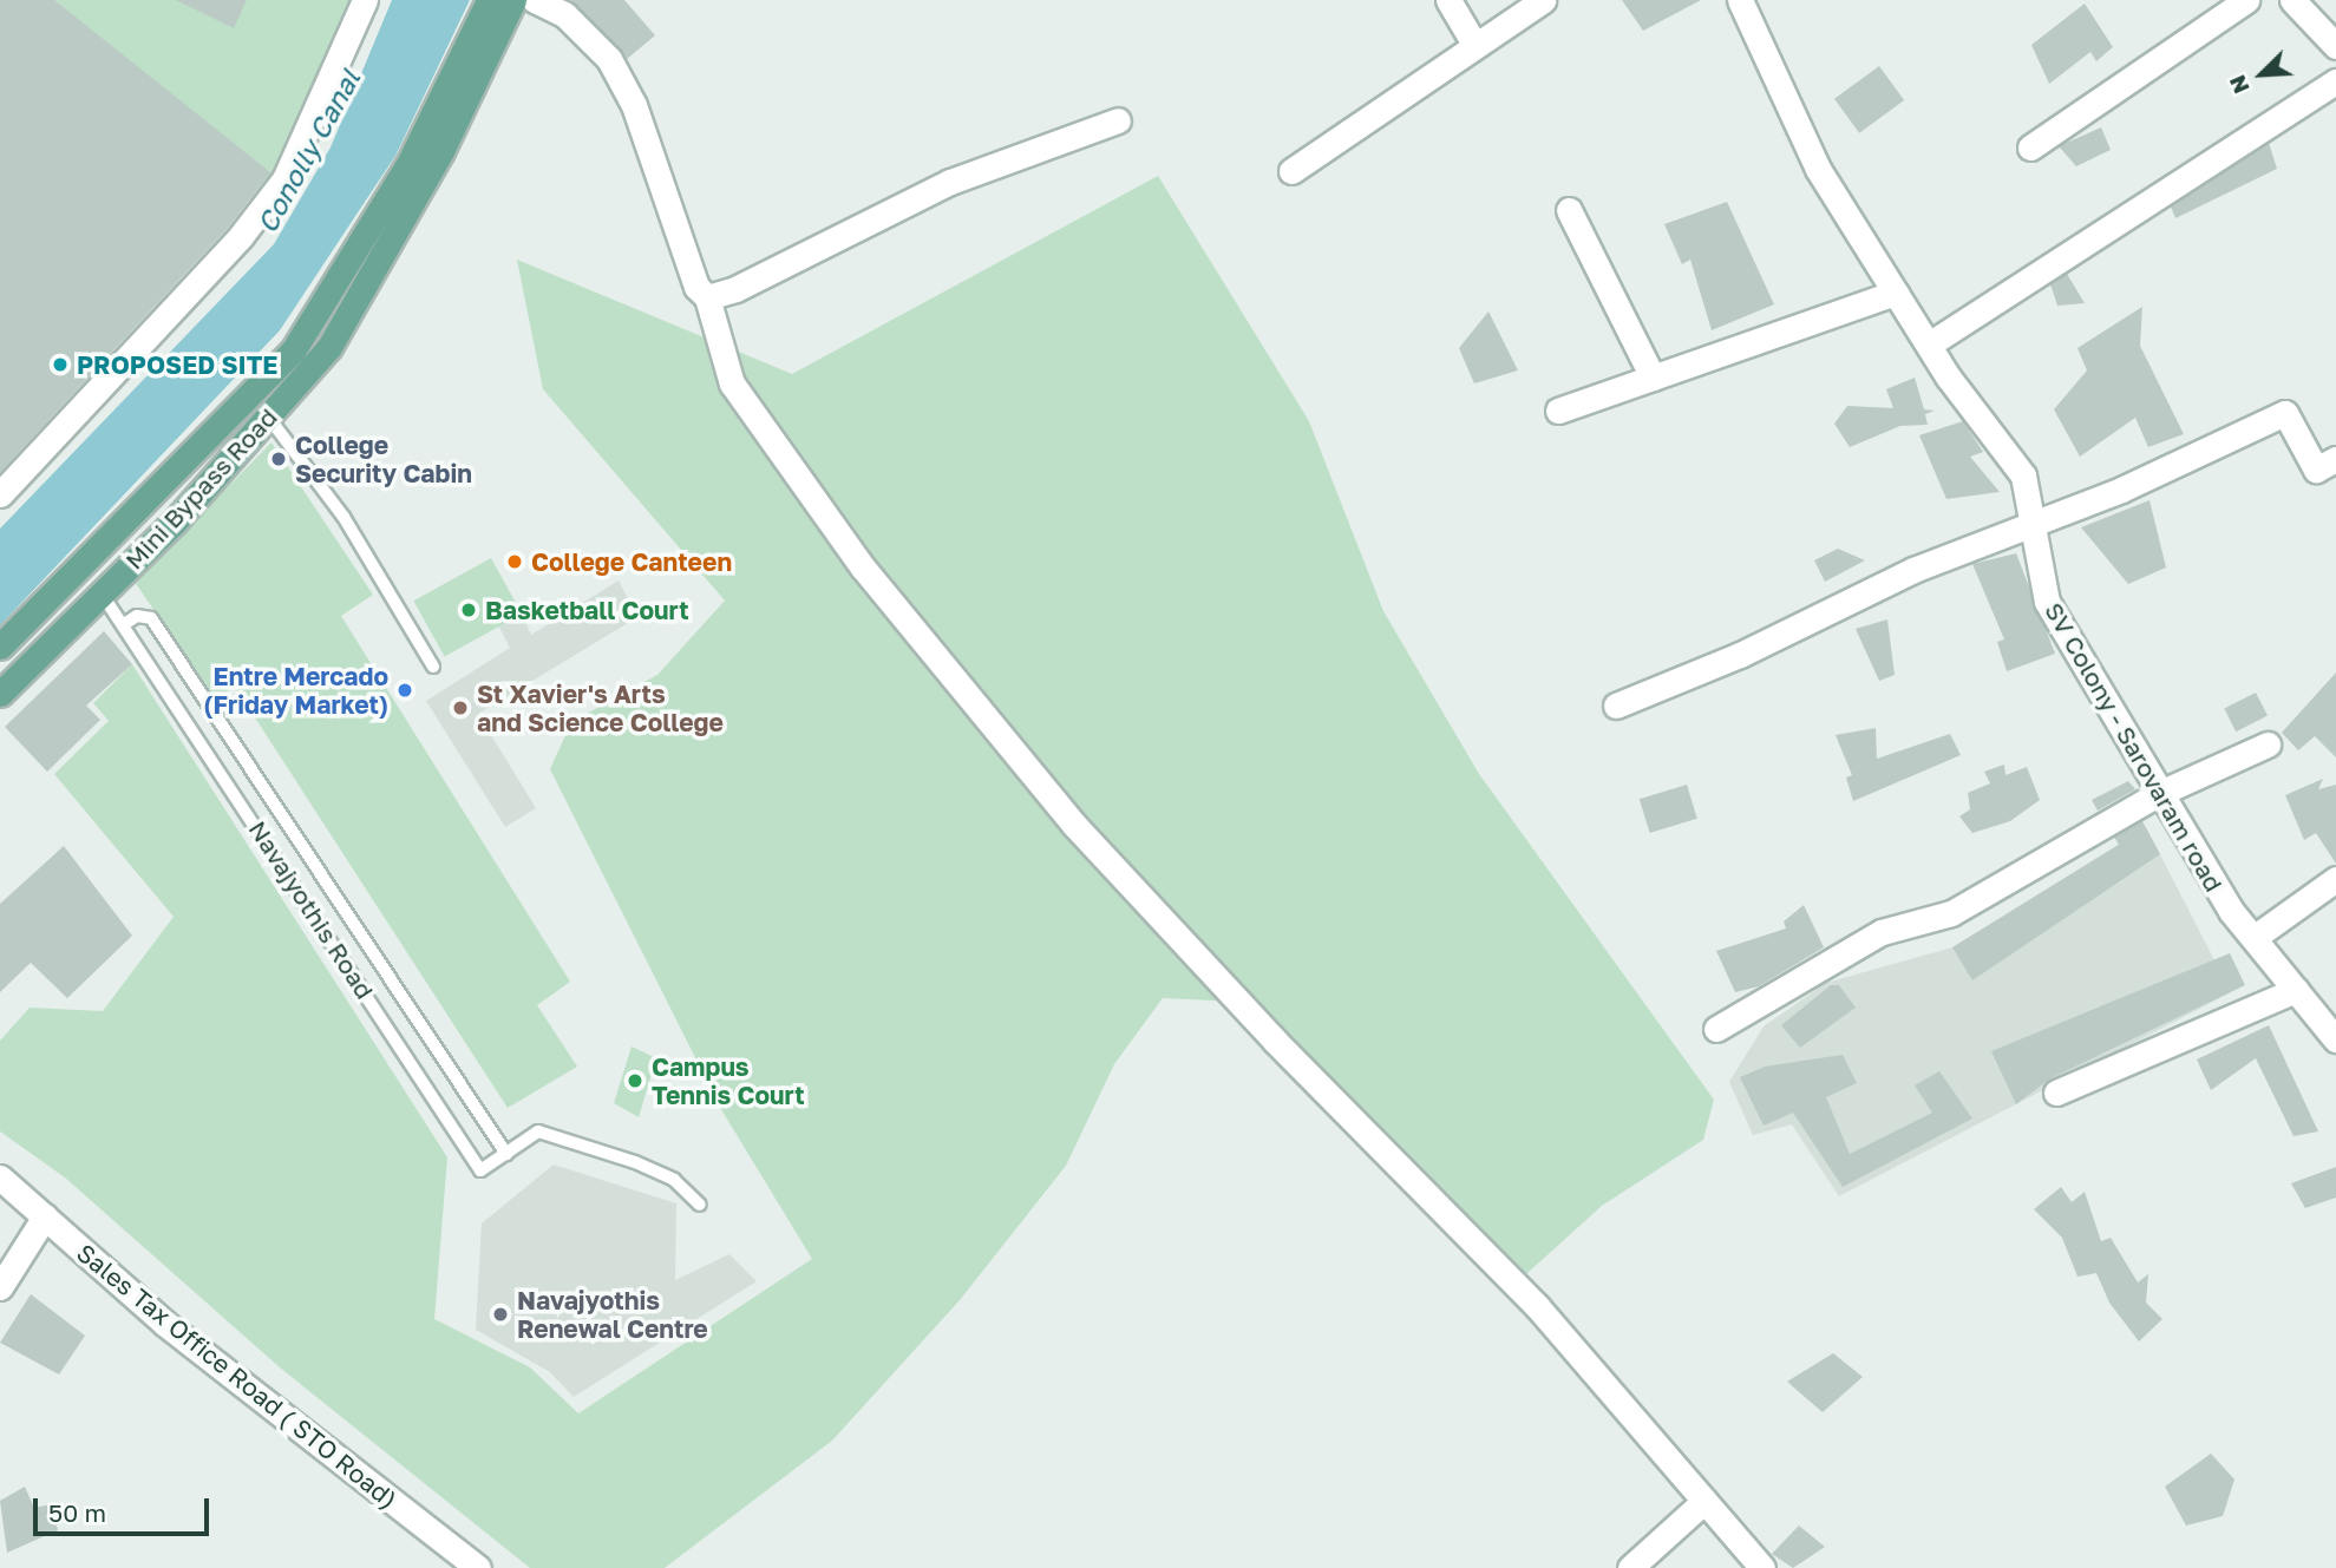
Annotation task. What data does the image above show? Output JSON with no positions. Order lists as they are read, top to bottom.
{
  "streets": {
    "main road": ["Mini Bypass Road"],
    "street": ["SV Colony - Sarovaram road", "Sales Tax Office Road ( STO Road)"],
    "lane": ["Navajyothis Road"]
  },
  "crossings": [
    ["Mini Bypass Road", "Navajyothis Road"]
  ],
  "water": ["Conolly Canal"],
  "places": [
    "PROPOSED SITE",
    "College Security Cabin",
    "College Canteen",
    "Basketball Court",
    "Entre Mercado (Friday Market)",
    "St Xavier's Arts and Science College",
    "Campus Tennis Court",
    "Navajyothis Renewal Centre"
  ],
  "scale_bar": "50 m",
  "north": "bottom left"
}
